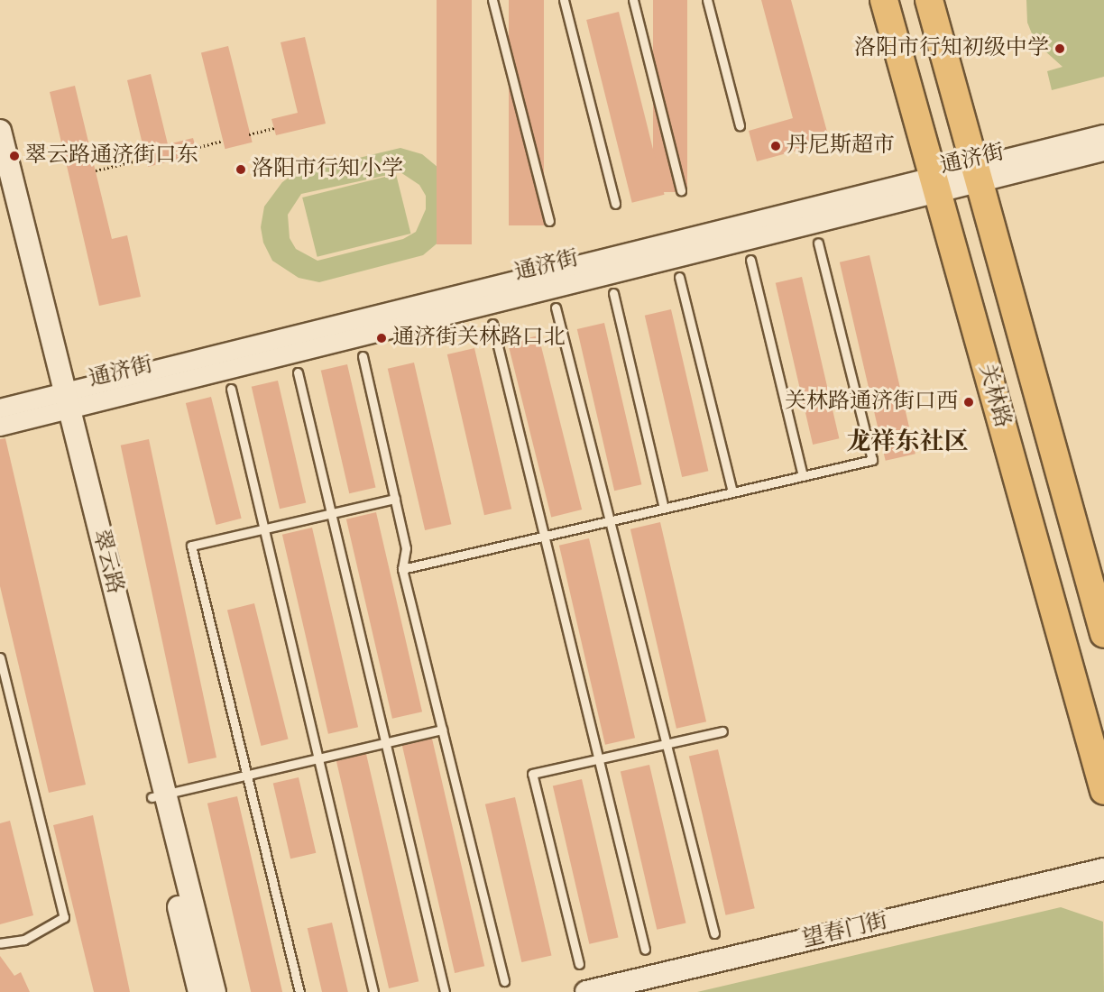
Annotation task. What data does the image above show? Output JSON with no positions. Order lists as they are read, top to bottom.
{
  "streets": {
    "main road": ["关林路"],
    "street": ["通济街", "翠云路", "望春门街"]
  },
  "crossings": [
    ["通济街", "关林路"],
    ["通济街", "翠云路"]
  ],
  "districts": ["龙祥东社区"],
  "places": [
    "洛阳市行知初级中学",
    "丹尼斯超市",
    "翠云路通济街口东",
    "洛阳市行知小学",
    "通济街关林路口北",
    "关林路通济街口西"
  ]
}
